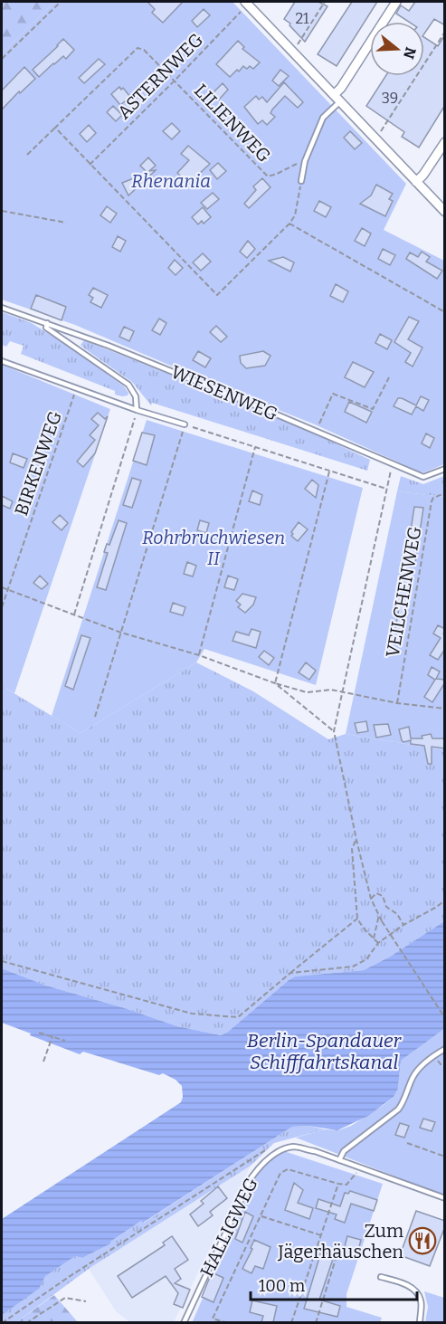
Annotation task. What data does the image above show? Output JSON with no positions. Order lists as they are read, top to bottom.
{
  "streets": {
    "lane": ["WIESENWEG", "HALLIGWEG"],
    "path": [
      "ASTERNWEG",
      "LILIENWEG",
      "BIRKENWEG",
      "VEILCHENWEG"
    ]
  },
  "crossings": [
    ["ASTERNWEG", "LILIENWEG"]
  ],
  "water": ["Berlin-Spandauer Schifffahrtskanal"],
  "parks": ["Rhenania", "Rohrbruchwiesen II"],
  "places": {
    "restaurant": ["Zum Jägerhäuschen"]
  },
  "house_numbers": ["21", "39"],
  "scale_bar": "100 m",
  "north": "right"
}
